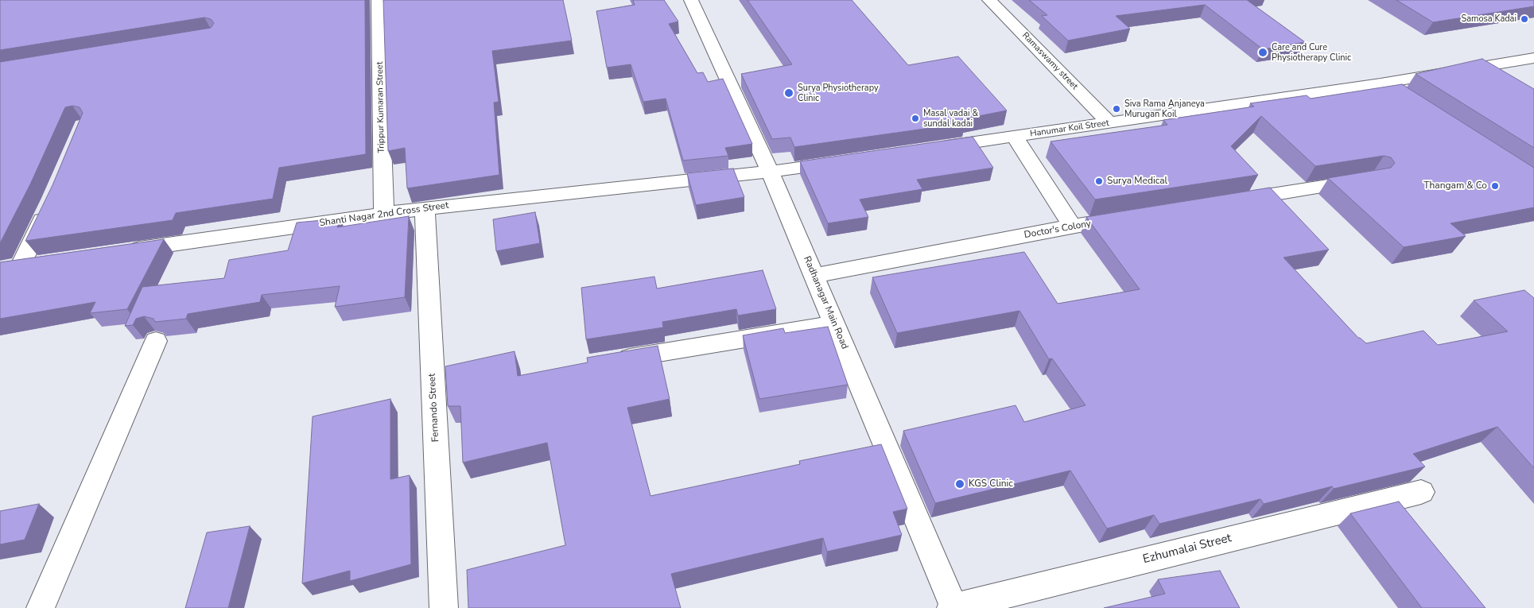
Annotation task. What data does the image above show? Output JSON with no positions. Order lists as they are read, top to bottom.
{
  "streets": {
    "street": [
      "Ramaswamy street",
      "Trippur Kumaran Street",
      "Hanumar Koil Street",
      "Shanti Nagar 2nd Cross Street",
      "Doctor's Colony",
      "Radhanagar Main Road",
      "Fernando Street",
      "Ezhumalai Street"
    ]
  },
  "crossings": [
    ["Ramaswamy street", "Hanumar Koil Street"],
    ["Trippur Kumaran Street", "Shanti Nagar 2nd Cross Street"],
    ["Shanti Nagar 2nd Cross Street", "Radhanagar Main Road"],
    ["Shanti Nagar 2nd Cross Street", "Fernando Street"],
    ["Doctor's Colony", "Radhanagar Main Road"],
    ["Radhanagar Main Road", "Ezhumalai Street"]
  ],
  "places": [
    "Samosa Kadai",
    "Care and Cure Physiotherapy Clinic",
    "Surya Physiotherapy Clinic",
    "Siva Rama Anjaneya Murugan Koil",
    "Masal vadai & sundal kadai",
    "Surya Medical",
    "Thangam & Co",
    "KGS Clinic"
  ]
}
